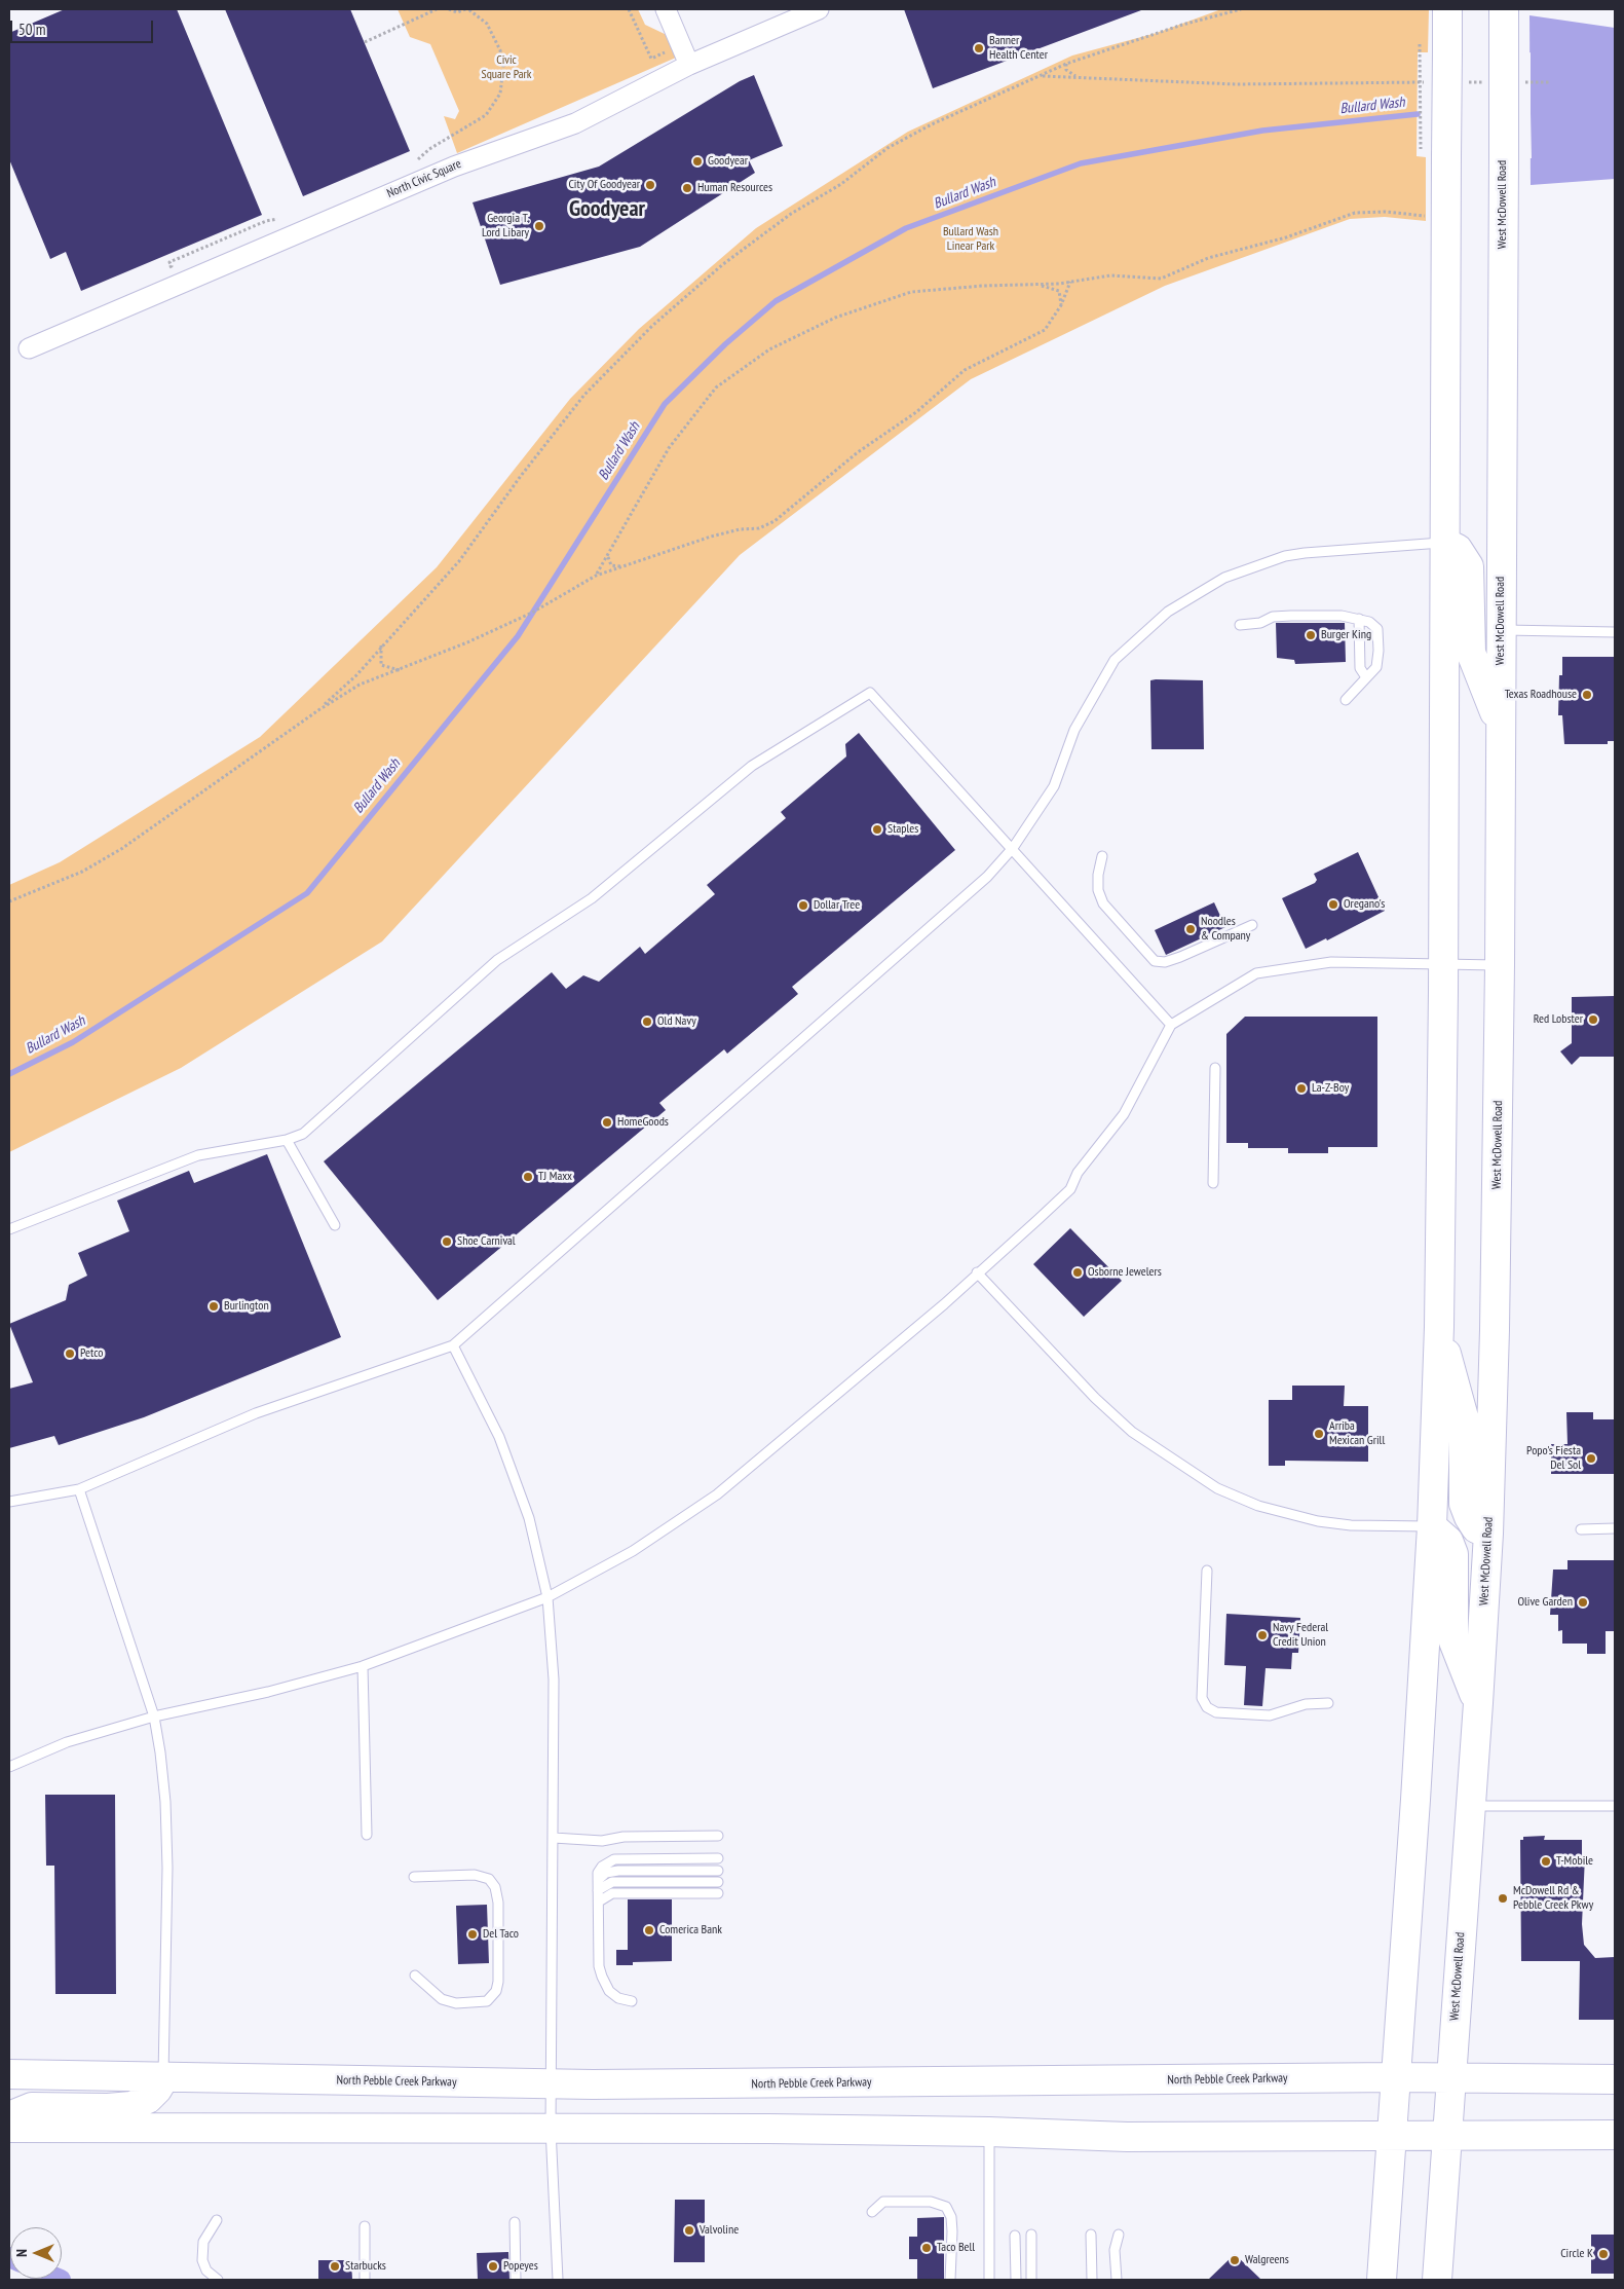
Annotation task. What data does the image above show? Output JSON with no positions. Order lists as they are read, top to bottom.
{
  "streets": {
    "main road": ["West McDowell Road", "North Pebble Creek Parkway"],
    "street": ["North Civic Square"]
  },
  "crossings": [
    ["West McDowell Road", "North Pebble Creek Parkway"]
  ],
  "districts": ["Goodyear"],
  "water": ["Bullard Wash"],
  "parks": ["Civic Square Park", "Bullard Wash Linear Park"],
  "places": [
    "Banner Health Center",
    "Goodyear",
    "City Of Goodyear",
    "Human Resources",
    "Georgia T. Lord Libary",
    "Burger King",
    "Texas Roadhouse",
    "Staples",
    "Oregano's",
    "Dollar Tree",
    "Noodles & Company",
    "Red Lobster",
    "Old Navy",
    "La-Z-Boy",
    "HomeGoods",
    "TJ Maxx",
    "Shoe Carnival",
    "Osborne Jewelers",
    "Burlington",
    "Petco",
    "Arriba Mexican Grill",
    "Popo's Fiesta Del Sol",
    "Olive Garden",
    "Navy Federal Credit Union",
    "T-Mobile",
    "McDowell Rd & Pebble Creek Pkwy",
    "Comerica Bank",
    "Del Taco",
    "Valvoline",
    "Taco Bell",
    "Circle K",
    "Walgreens",
    "Starbucks",
    "Popeyes"
  ],
  "scale_bar": "50 m",
  "north": "left"
}
